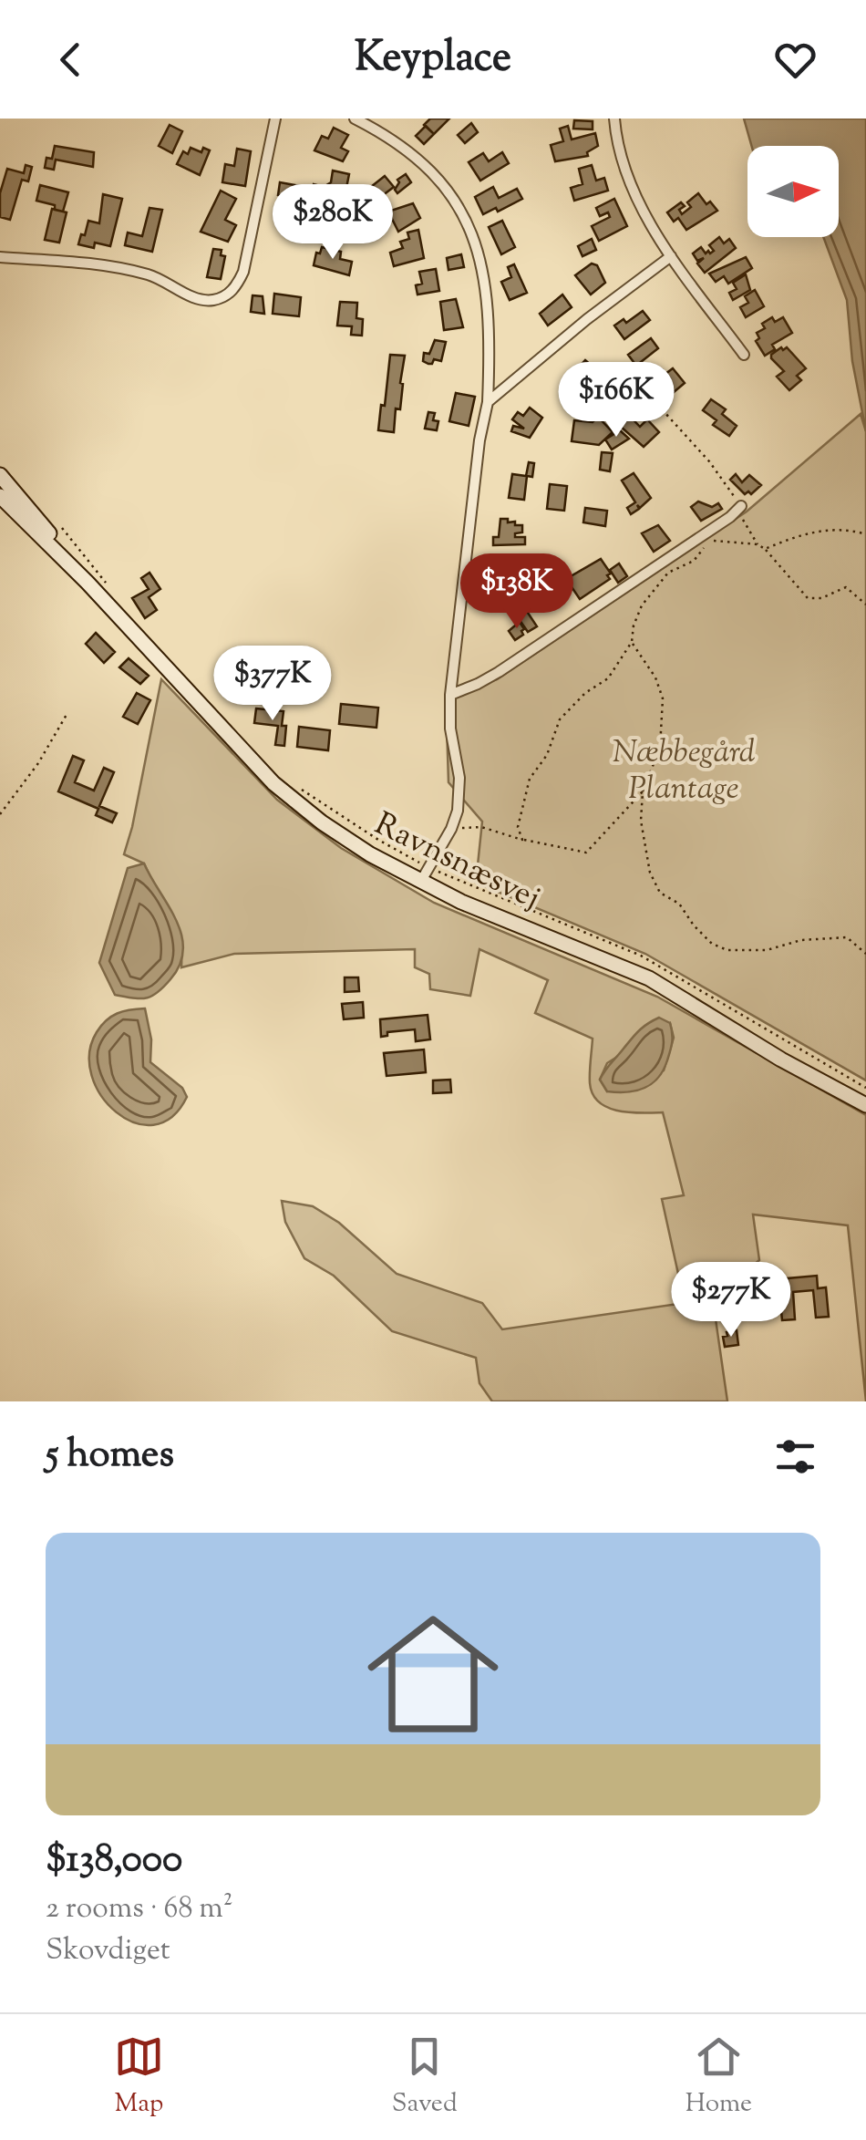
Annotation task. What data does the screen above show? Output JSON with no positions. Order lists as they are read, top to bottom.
{
  "streets": {
    "main road": ["Ravnsnæsvej"]
  },
  "parks": ["Næbbegård Plantage"],
  "north": "right",
  "page": {
    "header": "Keyplace",
    "price": [
      "$280K",
      "$166K",
      "$138K",
      "$377K",
      "$277K"
    ],
    "heading": "5 homes",
    "list": [
      {
        "name": "$138,000",
        "note": "2 rooms · 68 m² · Skovdiget"
      }
    ],
    "tabs": ["Map", "Saved", "Home"]
  }
}
